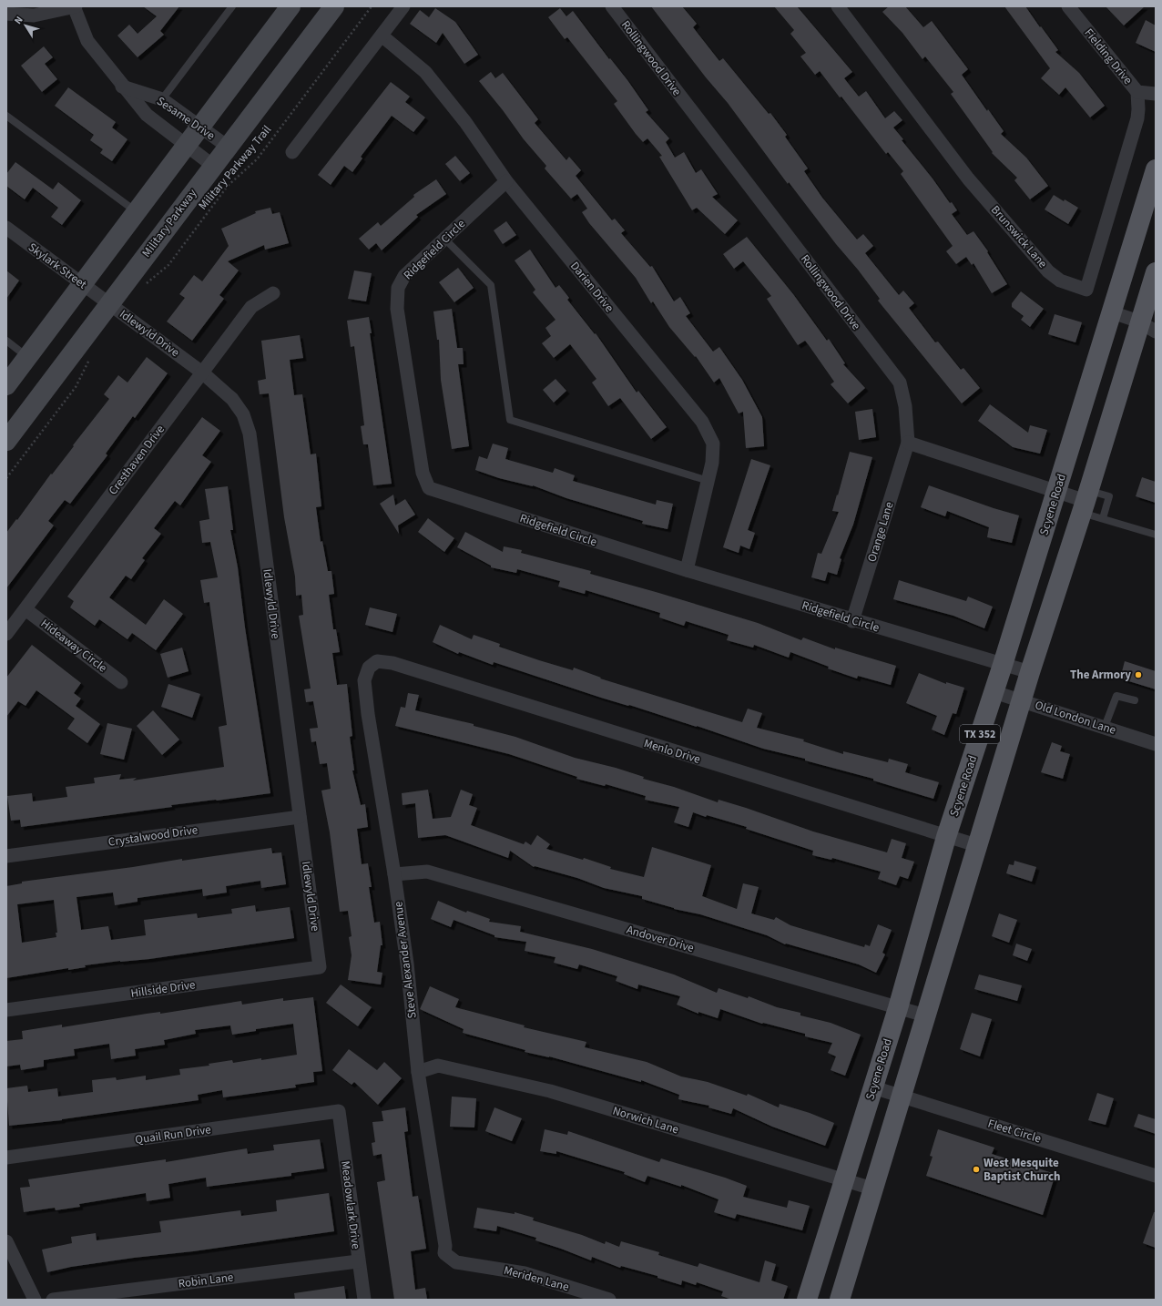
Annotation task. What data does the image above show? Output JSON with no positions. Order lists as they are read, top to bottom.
{
  "streets": {
    "main road": ["Military Parkway", "Scyene Road", "TX 352"],
    "street": [
      "Fielding Drive",
      "Rollingwood Drive",
      "Sesame Drive",
      "Brunswick Lane",
      "Ridgefield Circle",
      "Skylark Street",
      "Darien Drive",
      "Idlewyld Drive",
      "Cresthaven Drive",
      "Orange Lane",
      "Hideaway Circle",
      "Old London Lane",
      "Menlo Drive",
      "Crystalwood Drive",
      "Andover Drive",
      "Steve Alexander Avenue",
      "Hillside Drive",
      "Norwich Lane",
      "Fleet Circle",
      "Quail Run Drive",
      "Meadowlark Drive",
      "Meriden Lane",
      "Robin Lane"
    ],
    "path": ["Military Parkway Trail"]
  },
  "crossings": [
    ["Fielding Drive", "Brunswick Lane"],
    ["Rollingwood Drive", "Orange Lane"],
    ["Sesame Drive", "Military Parkway"],
    ["Military Parkway", "Skylark Street"],
    ["Military Parkway", "Idlewyld Drive"],
    ["Ridgefield Circle", "Darien Drive"],
    ["Ridgefield Circle", "Scyene Road"],
    ["Ridgefield Circle", "Orange Lane"],
    ["Ridgefield Circle", "TX 352"],
    ["Skylark Street", "Idlewyld Drive"],
    ["Idlewyld Drive", "Cresthaven Drive"],
    ["Idlewyld Drive", "Crystalwood Drive"],
    ["Idlewyld Drive", "Hillside Drive"],
    ["Cresthaven Drive", "Hideaway Circle"],
    ["Scyene Road", "Old London Lane"],
    ["Scyene Road", "Menlo Drive"],
    ["Scyene Road", "Andover Drive"],
    ["Scyene Road", "Norwich Lane"],
    ["Scyene Road", "Fleet Circle"],
    ["Old London Lane", "TX 352"],
    ["TX 352", "Menlo Drive"],
    ["TX 352", "Andover Drive"],
    ["TX 352", "Norwich Lane"],
    ["TX 352", "Fleet Circle"],
    ["Menlo Drive", "Steve Alexander Avenue"],
    ["Andover Drive", "Steve Alexander Avenue"],
    ["Steve Alexander Avenue", "Norwich Lane"],
    ["Steve Alexander Avenue", "Meriden Lane"],
    ["Quail Run Drive", "Meadowlark Drive"],
    ["Meadowlark Drive", "Robin Lane"]
  ],
  "places": ["The Armory", "West Mesquite Baptist Church"],
  "north": "top left"
}
